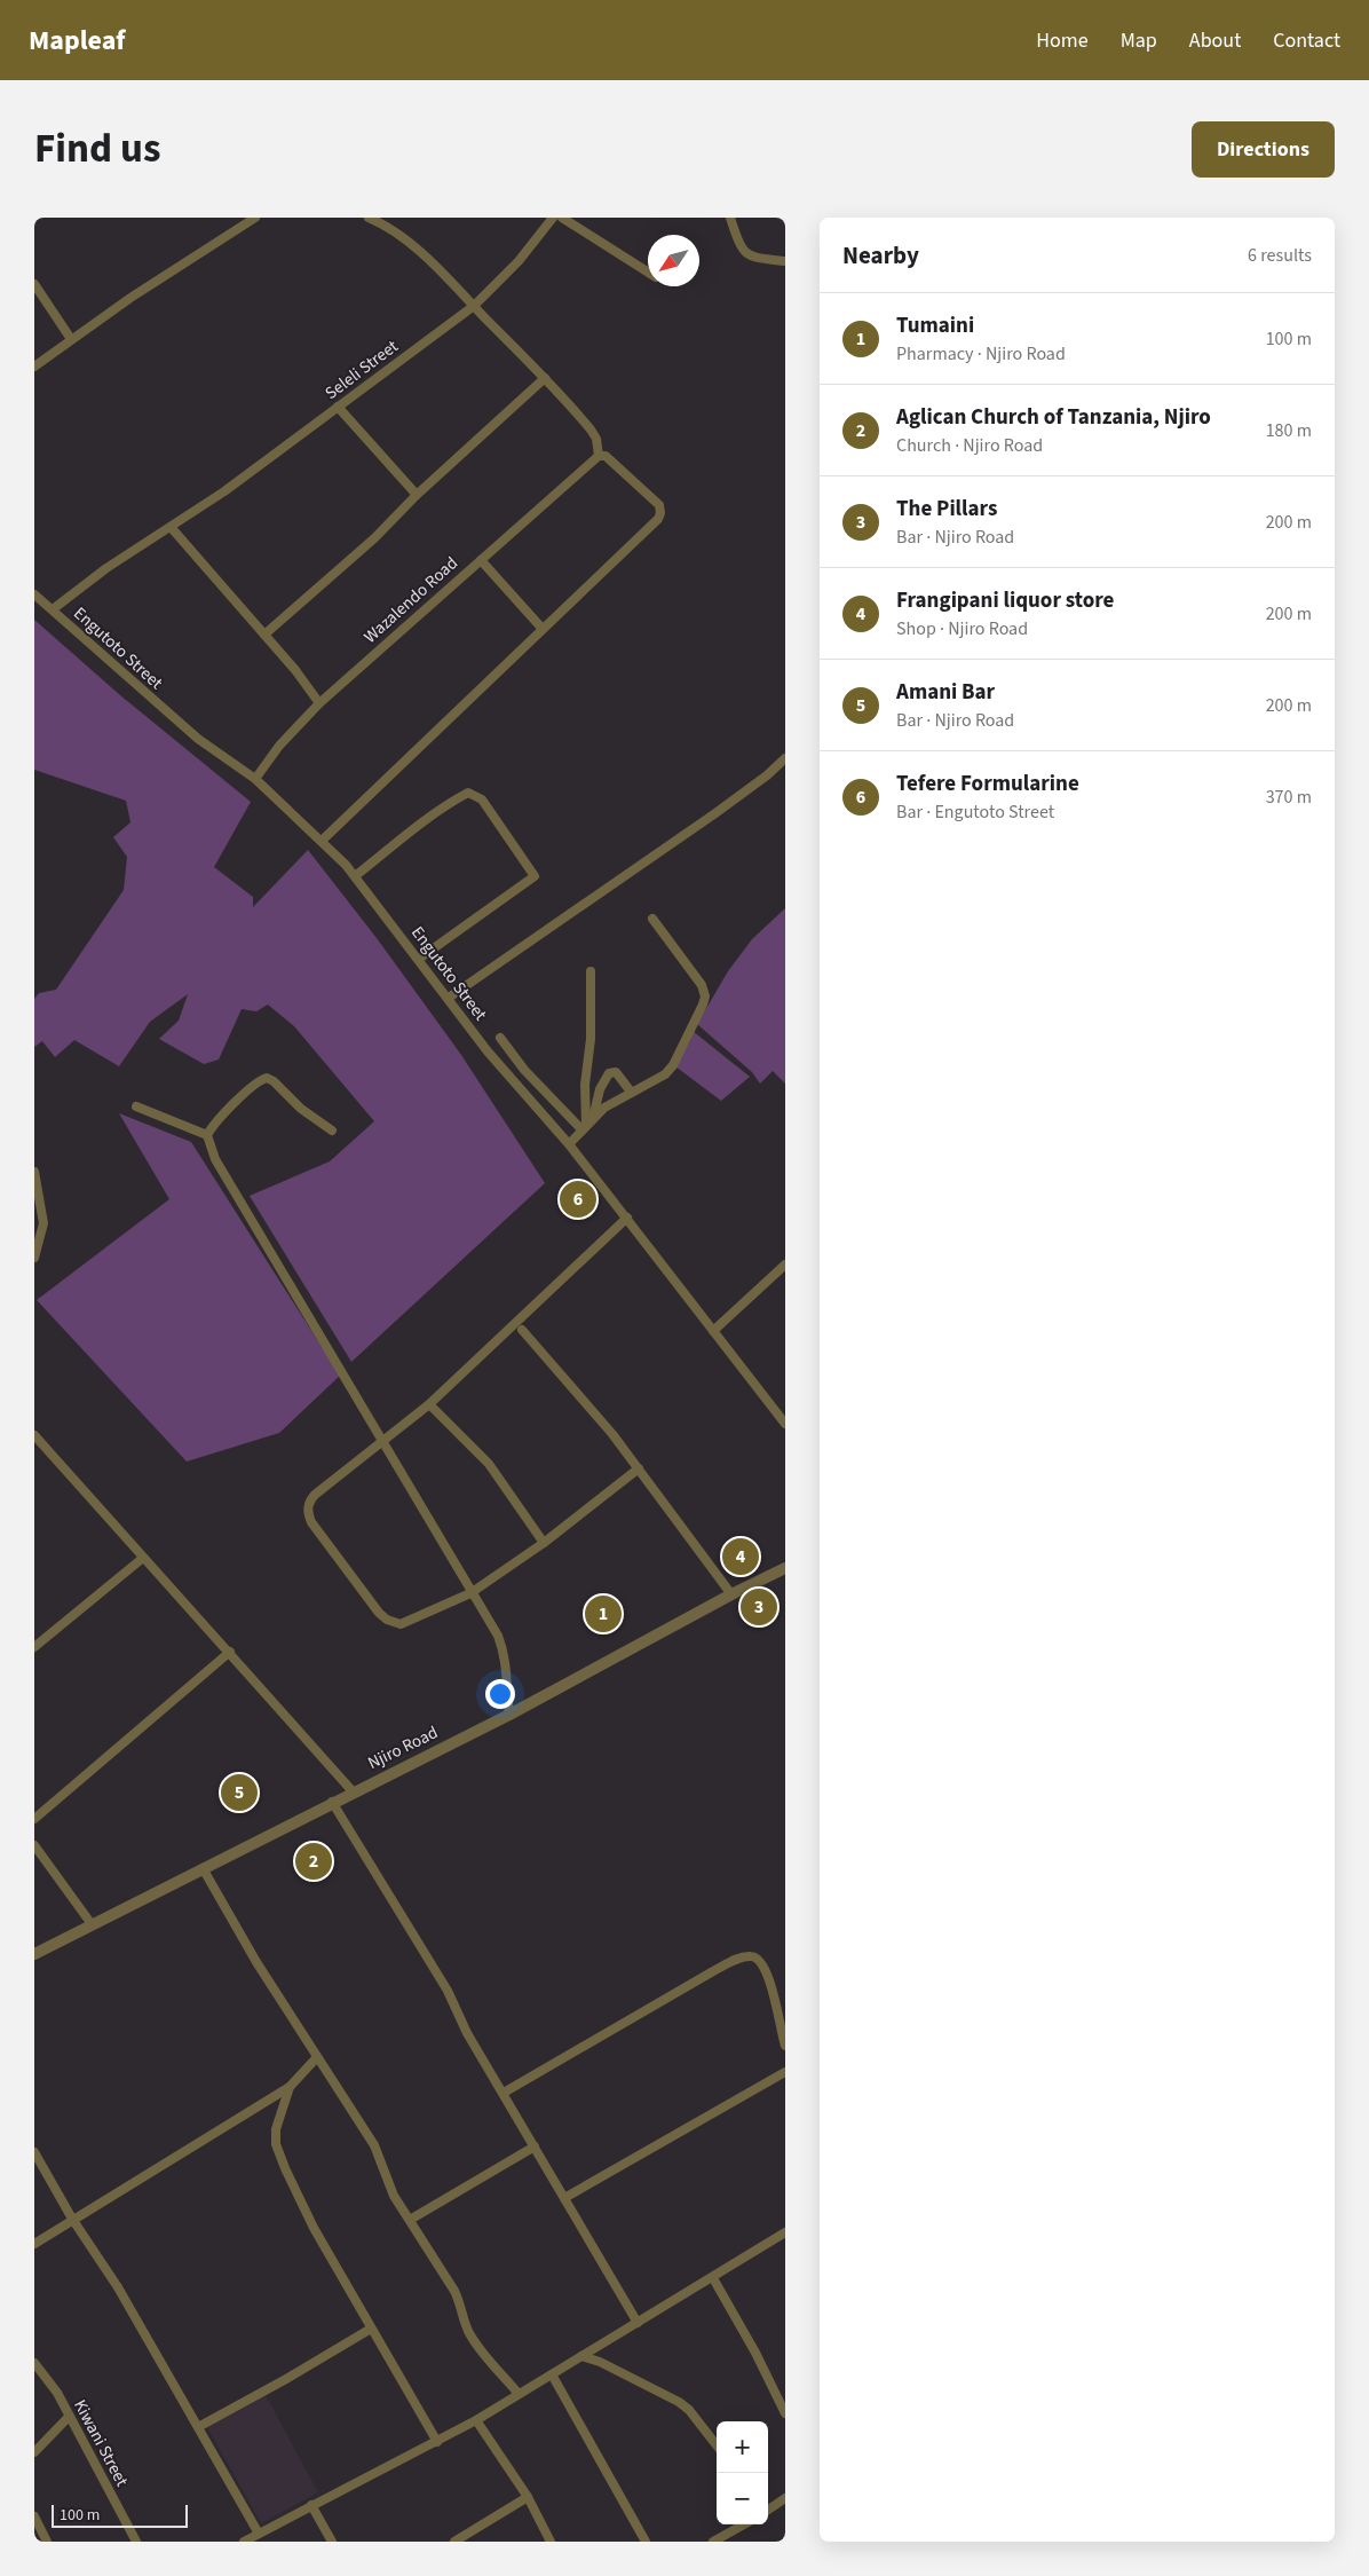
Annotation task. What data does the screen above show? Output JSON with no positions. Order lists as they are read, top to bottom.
{
  "streets": {
    "street": [
      "Seleli Street",
      "Wazalendo Road",
      "Engutoto Street",
      "Njiro Road",
      "Kiwani Street"
    ]
  },
  "crossings": [
    ["Seleli Street", "Engutoto Street"],
    ["Wazalendo Road", "Engutoto Street"]
  ],
  "scale_bar": "100 m",
  "north": "bottom left",
  "page": {
    "header": "Mapleaf",
    "nav": [
      "Home",
      "Map",
      "About",
      "Contact"
    ],
    "title": "Find us",
    "buttons": "Directions",
    "heading": ["Nearby", "6 results"],
    "list": [
      {
        "mark": "1",
        "name": "Tumaini",
        "note": "Pharmacy · Njiro Road",
        "value": "100 m"
      },
      {
        "mark": "2",
        "name": "Aglican Church of Tanzania, Njiro",
        "note": "Church · Njiro Road",
        "value": "180 m"
      },
      {
        "mark": "3",
        "name": "The Pillars",
        "note": "Bar · Njiro Road",
        "value": "200 m"
      },
      {
        "mark": "4",
        "name": "Frangipani liquor store",
        "note": "Shop · Njiro Road",
        "value": "200 m"
      },
      {
        "mark": "5",
        "name": "Amani Bar",
        "note": "Bar · Njiro Road",
        "value": "200 m"
      },
      {
        "mark": "6",
        "name": "Tefere Formularine",
        "note": "Bar · Engutoto Street",
        "value": "370 m"
      }
    ],
    "pins": [
      "6",
      "4",
      "3",
      "1",
      "5",
      "2"
    ],
    "map_buttons": ["+", "−"],
    "scale": "100 m"
  }
}
